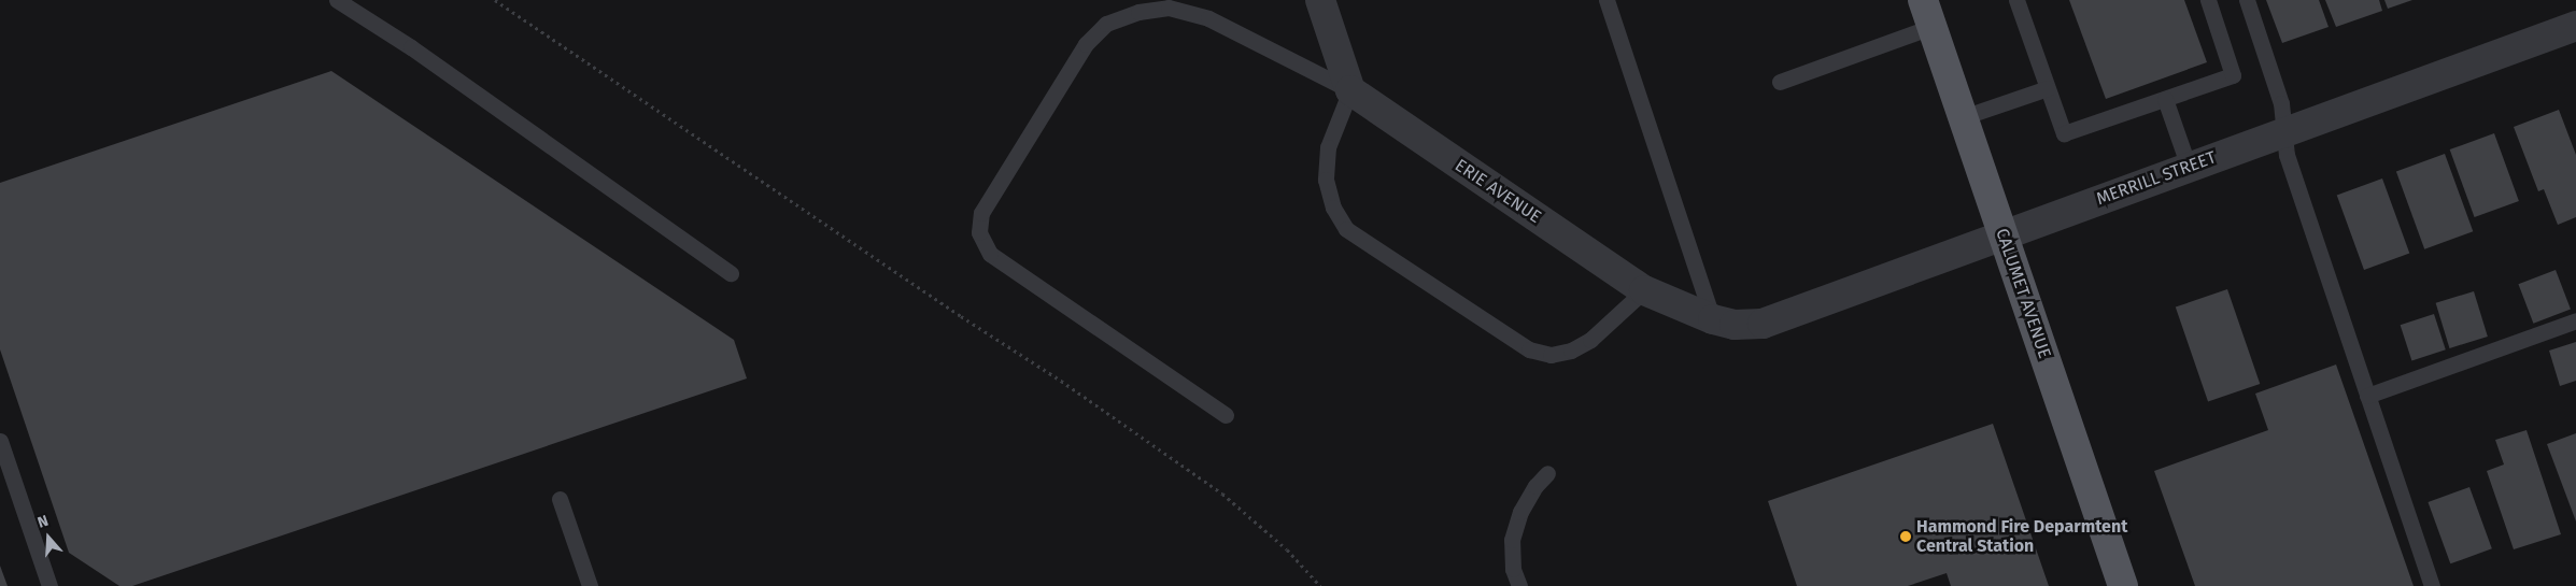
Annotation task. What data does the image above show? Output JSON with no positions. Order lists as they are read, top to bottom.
{
  "streets": {
    "main road": ["CALUMET AVENUE"],
    "street": ["MERRILL STREET", "ERIE AVENUE"]
  },
  "crossings": [
    ["MERRILL STREET", "ERIE AVENUE"],
    ["MERRILL STREET", "CALUMET AVENUE"]
  ],
  "places": ["Hammond Fire Deparmtent Central Station"],
  "north": "top"
}
